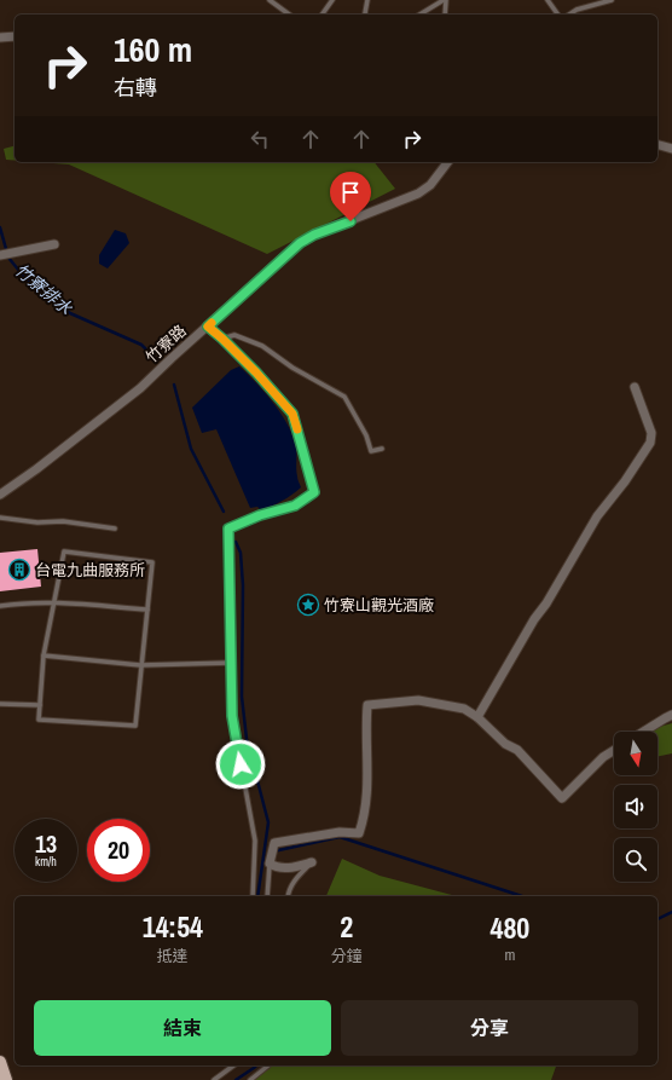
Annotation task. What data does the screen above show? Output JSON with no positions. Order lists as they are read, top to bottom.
{
  "streets": {
    "street": ["竹寮路"]
  },
  "water": ["竹寮排水"],
  "places": {
    "building": ["台電九曲服務所"],
    "place": ["竹寮山觀光酒廠"]
  },
  "north": "bottom",
  "page": {
    "turn": ["160 m", "右轉"],
    "speed": "13 km/h",
    "limit": "20",
    "eta": [
      "14:54",
      "抵達",
      "2",
      "分鐘",
      "480",
      "m"
    ],
    "buttons": ["結束", "分享"]
  }
}
